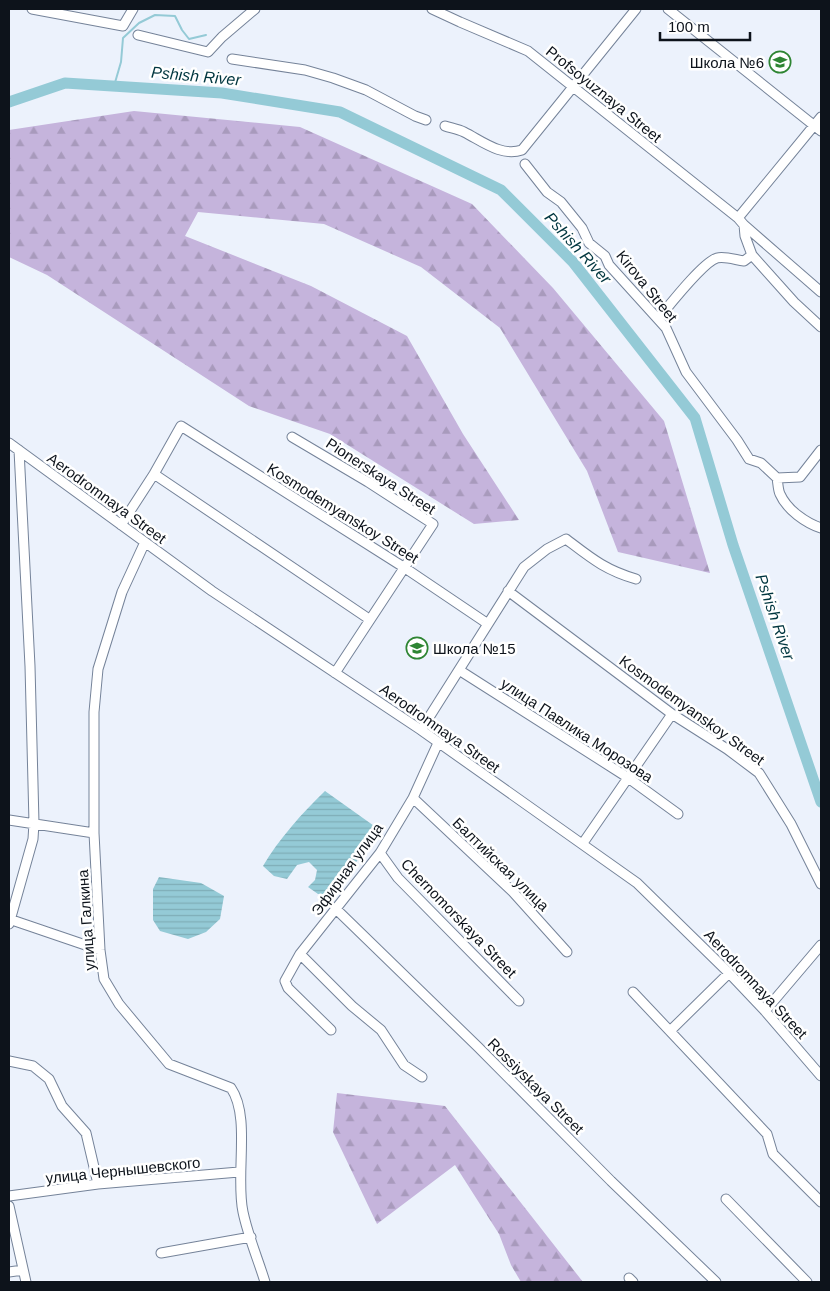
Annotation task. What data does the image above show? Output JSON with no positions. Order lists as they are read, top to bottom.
{
  "streets": {
    "street": [
      "Profsoyuznaya Street",
      "Kirova Street",
      "Pionerskaya Street",
      "Aerodromnaya Street",
      "Kosmodemyanskoy Street",
      "улица Павлика Морозова",
      "Балтийская улица",
      "Эфирная улица",
      "Chernomorskaya Street",
      "улица Галкина",
      "Rossiyskaya Street",
      "улица Чернышевского"
    ]
  },
  "crossings": [
    ["Pionerskaya Street", "Aerodromnaya Street"],
    ["Pionerskaya Street", "Kosmodemyanskoy Street"],
    ["Aerodromnaya Street", "Эфирная улица"],
    ["Aerodromnaya Street", "улица Галкина"],
    ["Балтийская улица", "Эфирная улица"],
    ["Эфирная улица", "Chernomorskaya Street"],
    ["Эфирная улица", "Rossiyskaya Street"],
    ["улица Галкина", "улица Чернышевского"]
  ],
  "water": ["Pshish River"],
  "places": {
    "school or university": ["Школа №6", "Школа №15"]
  },
  "scale_bar": "100 m"
}
